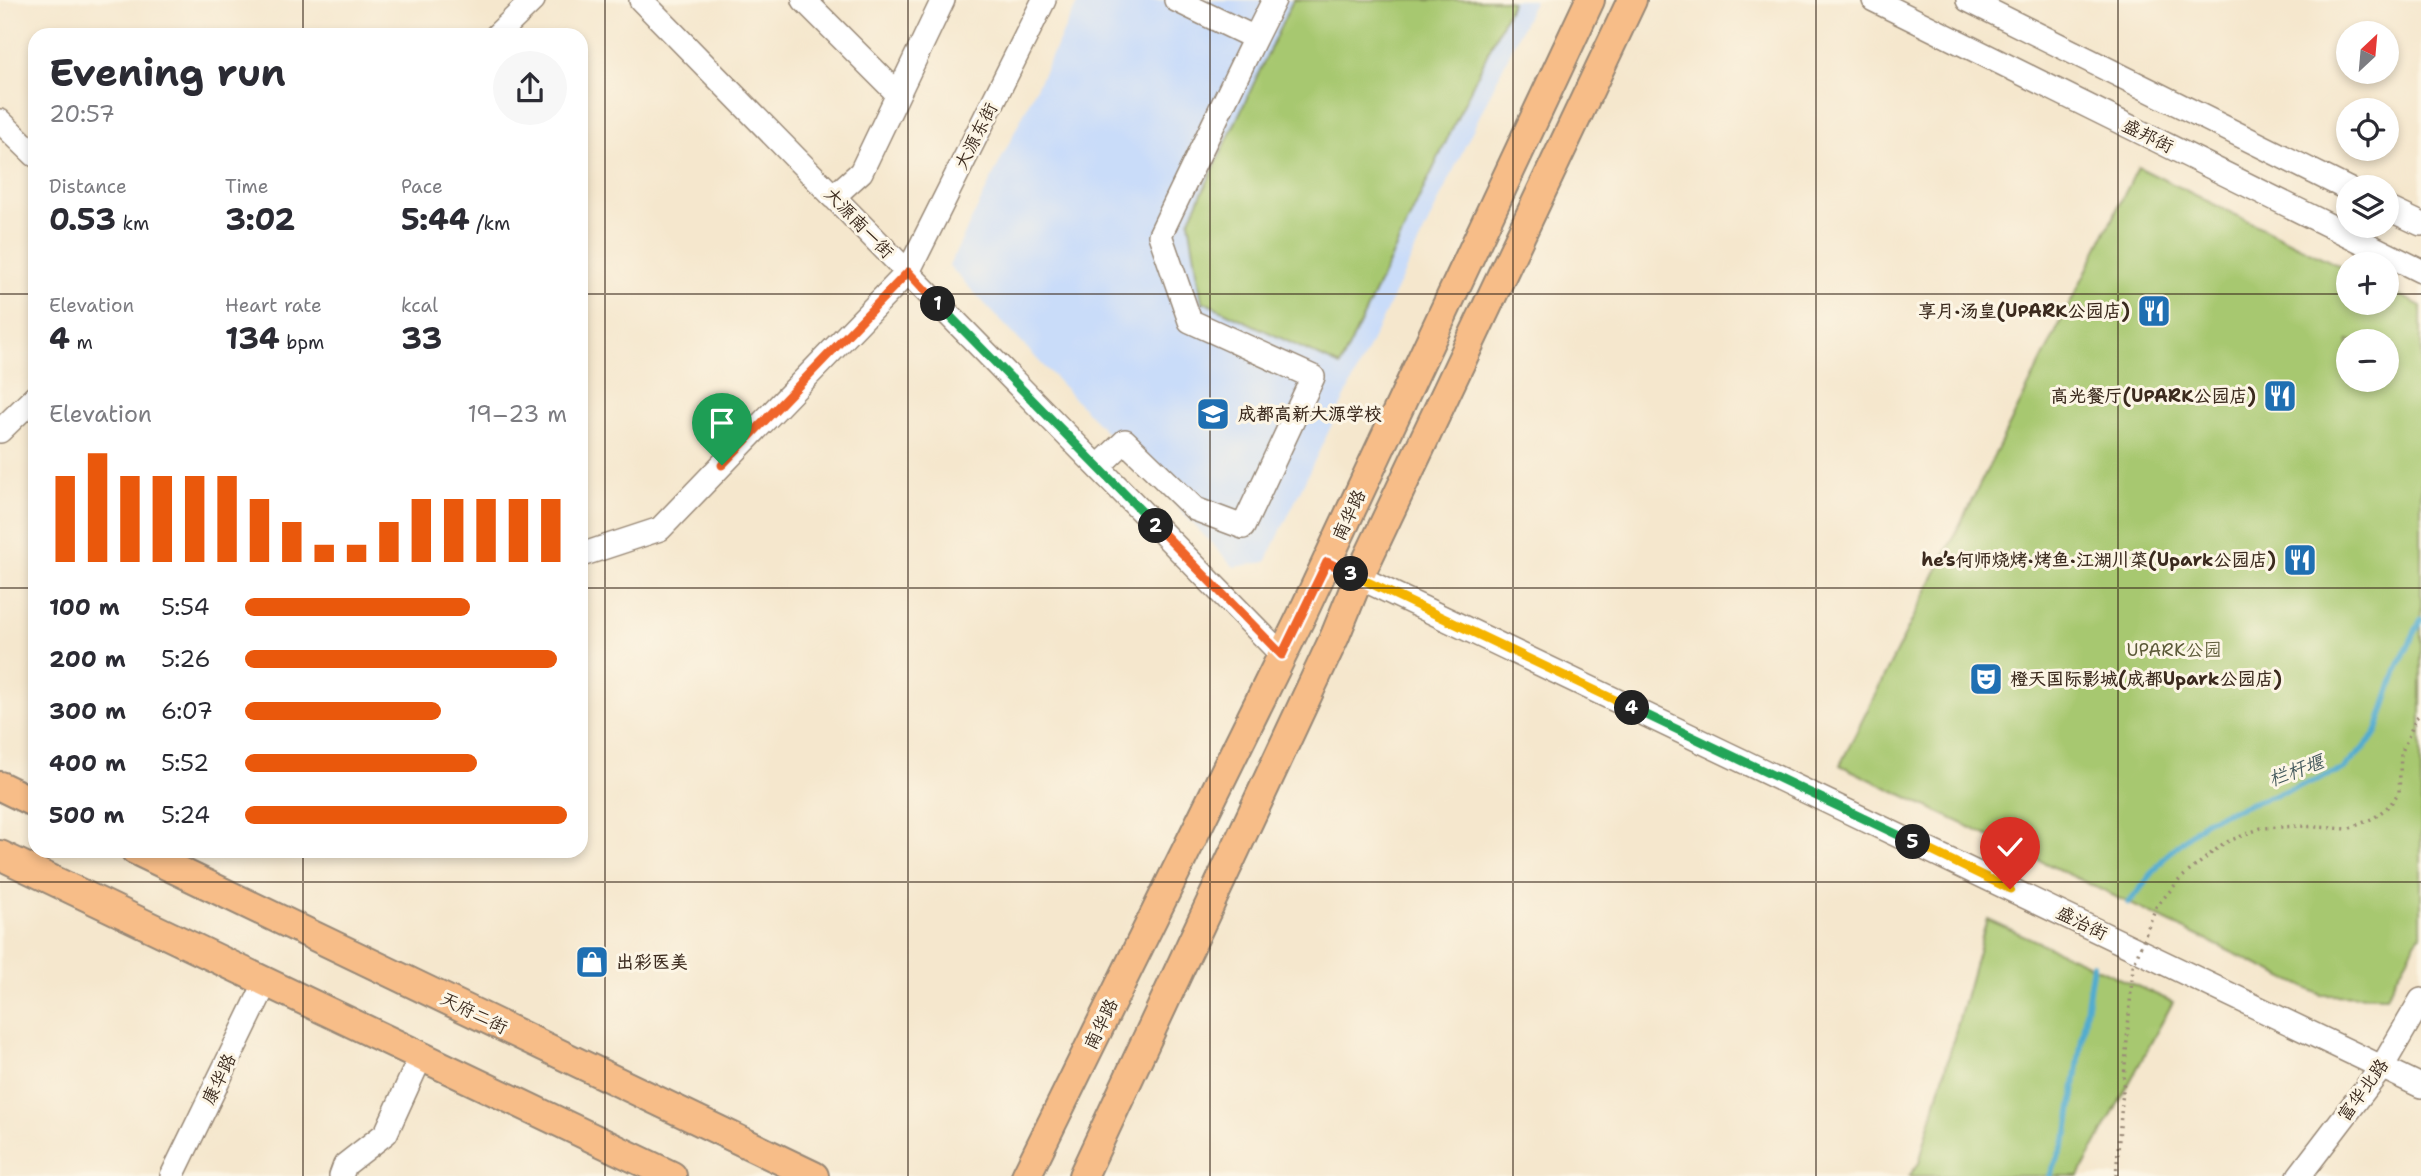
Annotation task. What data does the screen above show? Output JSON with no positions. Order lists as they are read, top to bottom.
{
  "streets": {
    "main road": ["南华路", "天府二街"],
    "street": [
      "大源东街",
      "盛邦街",
      "大源南一街",
      "盛治街",
      "康华路",
      "富华北路"
    ]
  },
  "crossings": [
    ["大源东街", "大源南一街"],
    ["大源南一街", "南华路"],
    ["南华路", "盛治街"],
    ["盛治街", "富华北路"]
  ],
  "water": ["栏杆堰"],
  "parks": ["UPARK公园"],
  "places": {
    "restaurant": ["享月·汤皇(UPARK公园店)", "高光餐厅(UPARK公园店)", "he’s何师烧烤·烤鱼·江湖川菜(Upark公园店)"],
    "school or university": ["成都高新大源学校"],
    "theatre": ["橙天国际影城(成都Upark公园店)"],
    "shop": ["出彩医美"]
  },
  "north": "top right",
  "page": {
    "map_buttons": ["+", "−"],
    "heading": ["Evening run", "20:57"],
    "stats": [
      ["Distance", "0.53 km"],
      ["Time", "3:02"],
      ["Pace", "5:44 /km"],
      ["Elevation", "4 m"],
      ["Heart rate", "134 bpm"],
      ["kcal", "33"]
    ],
    "pins": [
      "1",
      "2",
      "3",
      "4",
      "5"
    ],
    "chart": ["Elevation", "19–23 m"],
    "list": [
      {
        "name": "100 m",
        "note": "5:54"
      },
      {
        "name": "200 m",
        "note": "5:26"
      },
      {
        "name": "300 m",
        "note": "6:07"
      },
      {
        "name": "400 m",
        "note": "5:52"
      },
      {
        "name": "500 m",
        "note": "5:24"
      }
    ]
  }
}
